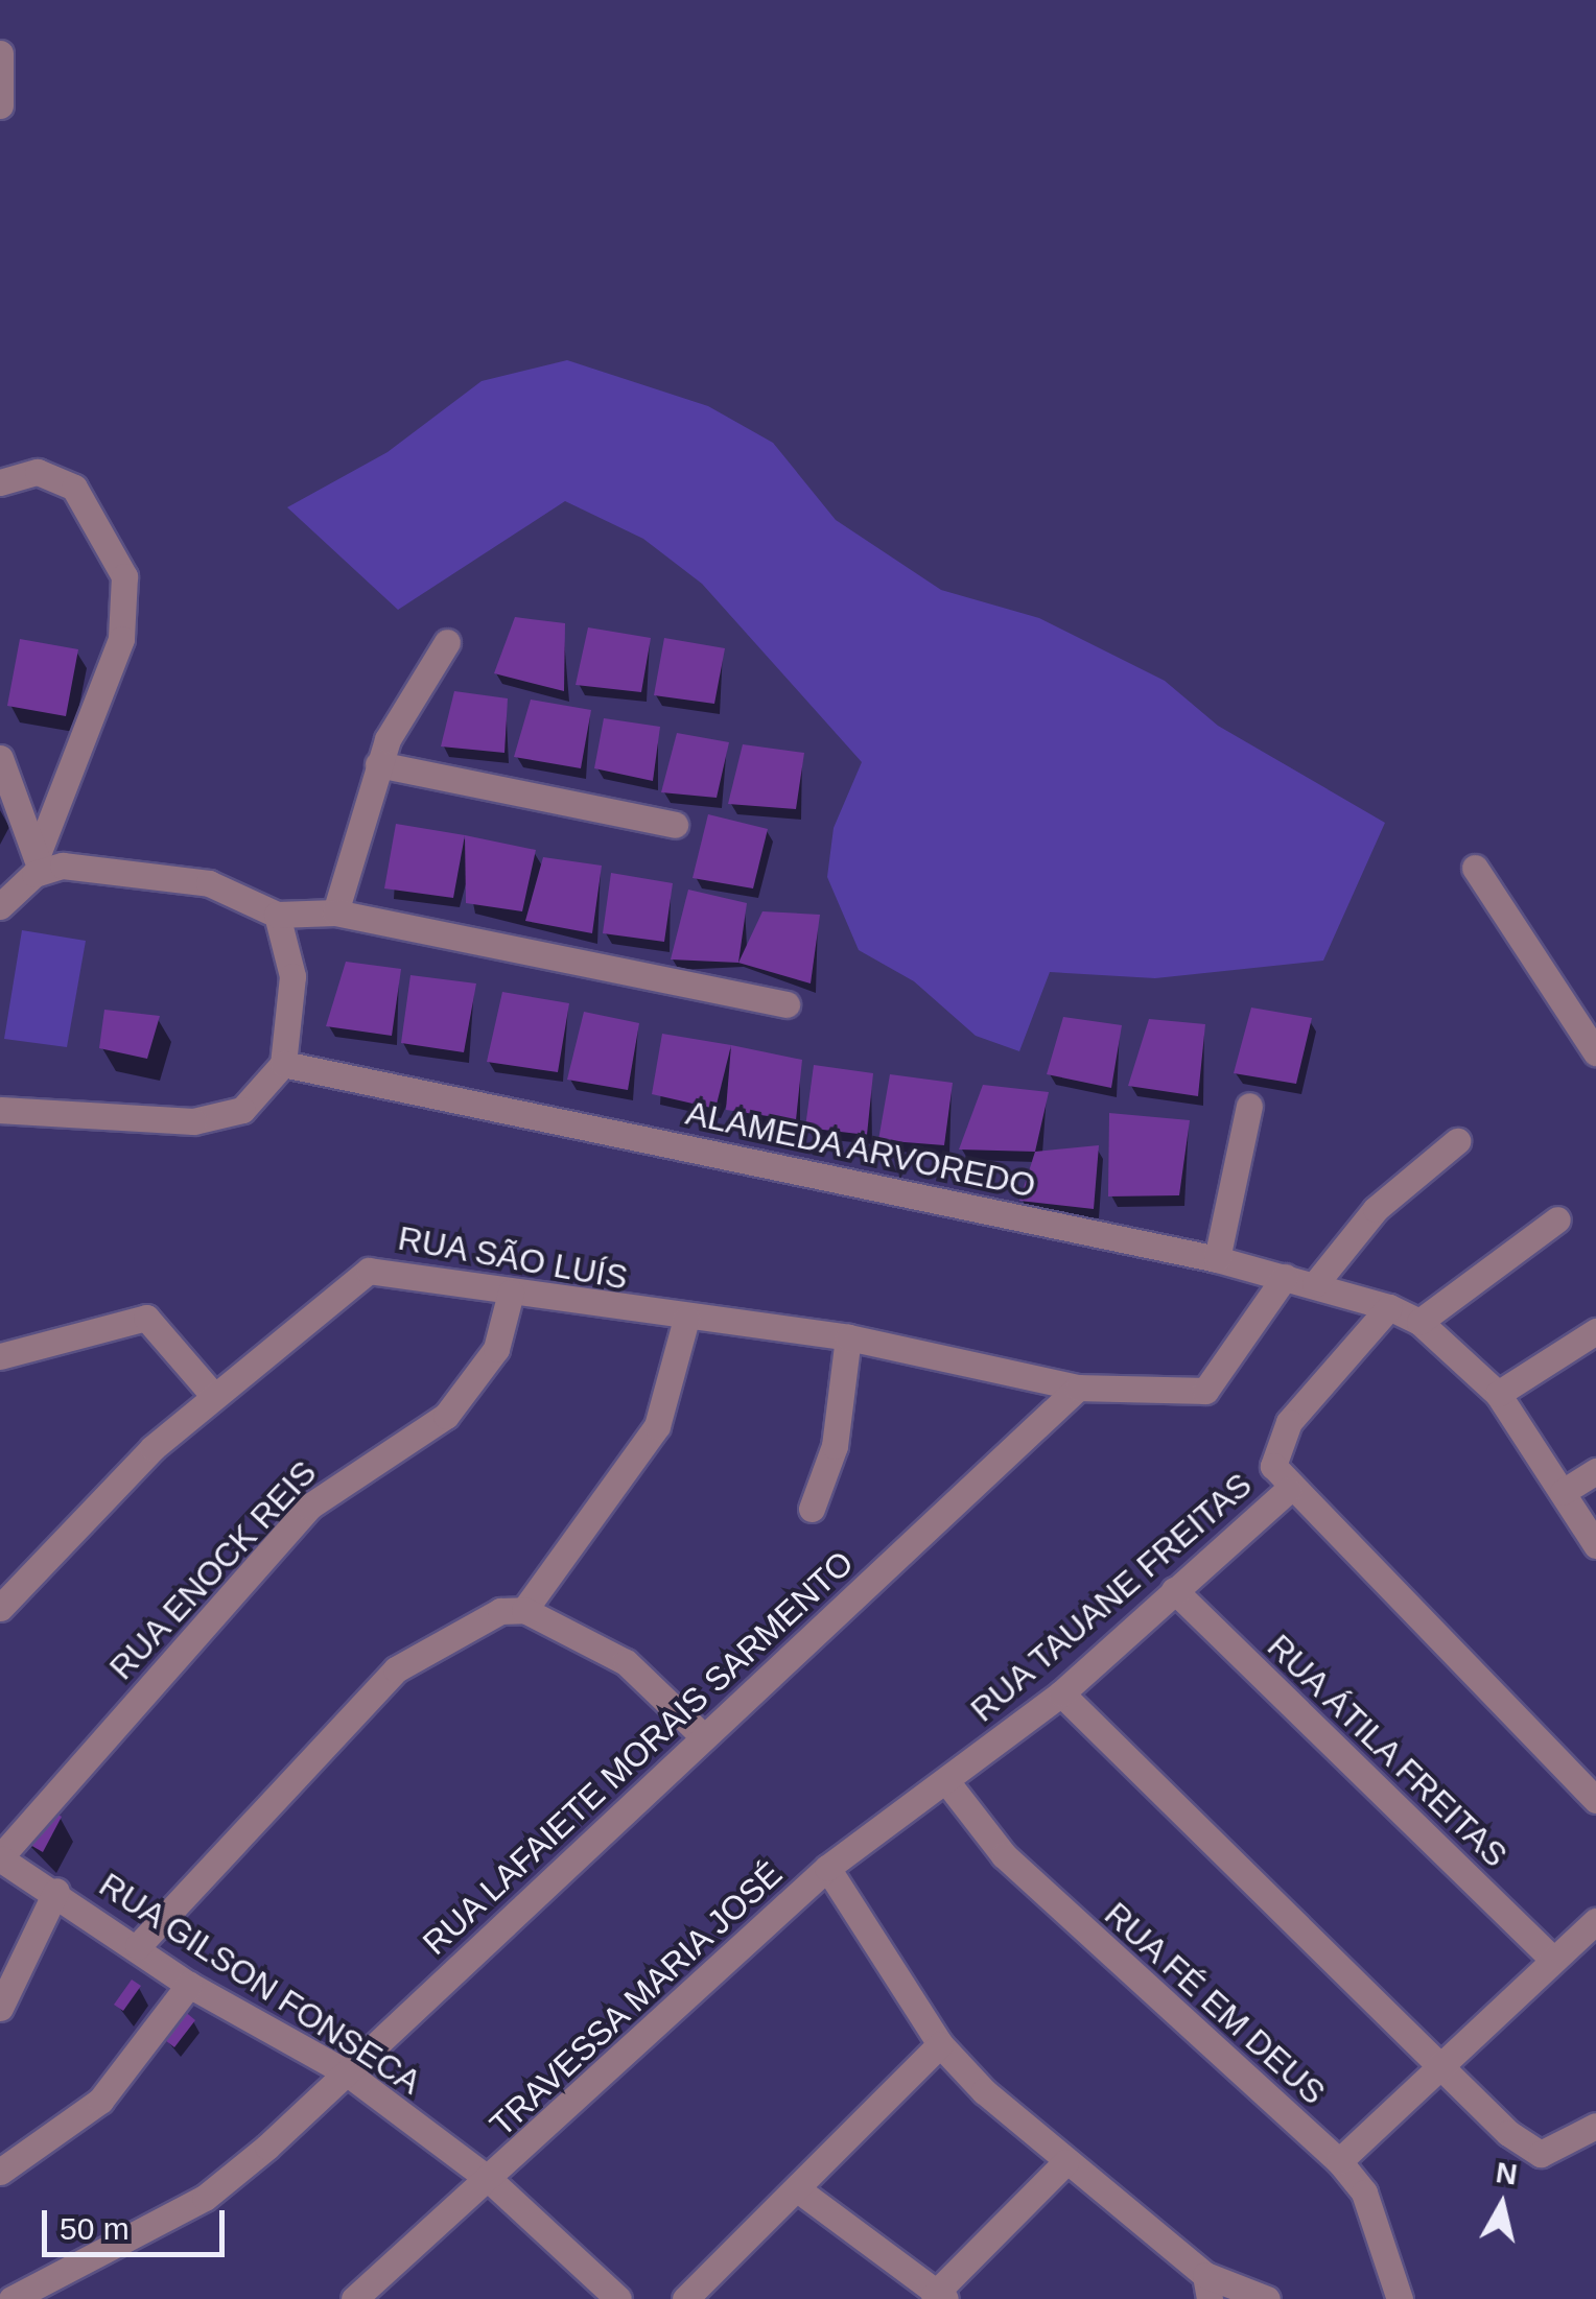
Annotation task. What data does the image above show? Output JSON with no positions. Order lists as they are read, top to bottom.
{
  "streets": {
    "street": [
      "ALAMEDA ARVOREDO",
      "RUA SÃO LUÍS",
      "RUA ENOCK REIS",
      "RUA TAUANE FREITAS",
      "RUA ÁTILA FREITAS",
      "RUA LAFAIETE MORAIS SARMENTO",
      "RUA GILSON FONSECA",
      "TRAVESSA MARIA JOSÉ",
      "RUA FÉ EM DEUS"
    ]
  },
  "crossings": [
    ["RUA SÃO LUÍS", "RUA ENOCK REIS"],
    ["RUA SÃO LUÍS", "RUA LAFAIETE MORAIS SARMENTO"],
    ["RUA ENOCK REIS", "RUA GILSON FONSECA"],
    ["RUA TAUANE FREITAS", "RUA ÁTILA FREITAS"],
    ["RUA TAUANE FREITAS", "TRAVESSA MARIA JOSÉ"],
    ["RUA TAUANE FREITAS", "RUA FÉ EM DEUS"],
    ["RUA LAFAIETE MORAIS SARMENTO", "RUA GILSON FONSECA"],
    ["RUA GILSON FONSECA", "TRAVESSA MARIA JOSÉ"]
  ],
  "scale_bar": "50 m",
  "north": "top"
}
